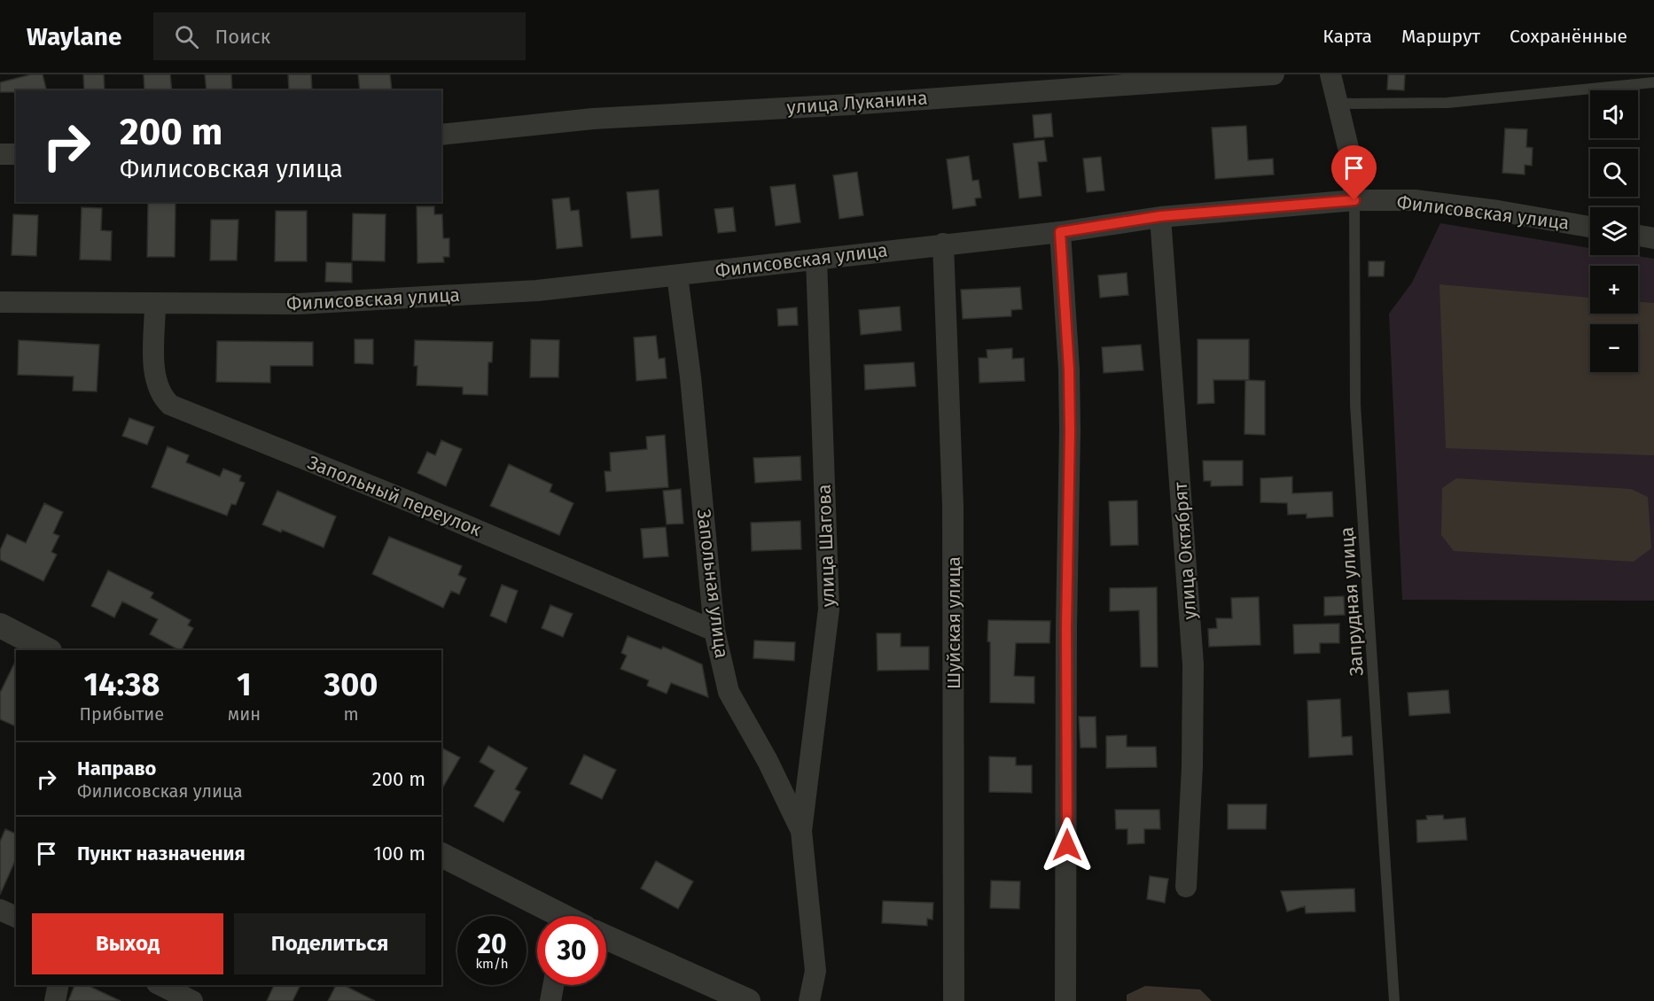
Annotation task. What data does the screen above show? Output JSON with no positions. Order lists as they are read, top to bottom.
{
  "streets": {
    "street": [
      "улица Луканина",
      "Филисовская улица",
      "Запольный переулок",
      "улица Шагова",
      "улица Октябрят",
      "Запольная улица",
      "Шуйская улица"
    ],
    "lane": ["Запрудная улица"]
  },
  "crossings": [
    ["Филисовская улица", "Запольный переулок"],
    ["Филисовская улица", "улица Шагова"],
    ["Филисовская улица", "улица Октябрят"],
    ["Филисовская улица", "Запольная улица"],
    ["Филисовская улица", "Запрудная улица"],
    ["Филисовская улица", "Шуйская улица"],
    ["Запольный переулок", "Запольная улица"],
    ["улица Шагова", "Запольная улица"]
  ],
  "page": {
    "header": "Waylane",
    "search": "Поиск",
    "nav": ["Карта", "Маршрут", "Сохранённые"],
    "map_buttons": ["+", "−"],
    "turn": ["200 m", "Филисовская улица"],
    "eta": [
      "14:38",
      "Прибытие",
      "1",
      "мин",
      "300",
      "m"
    ],
    "list": [
      {
        "name": "Направо",
        "note": "Филисовская улица",
        "value": "200 m"
      },
      {
        "name": "Пункт назначения",
        "value": "100 m"
      }
    ],
    "buttons": ["Выход", "Поделиться"],
    "speed": "20 km/h",
    "limit": "30"
  }
}
